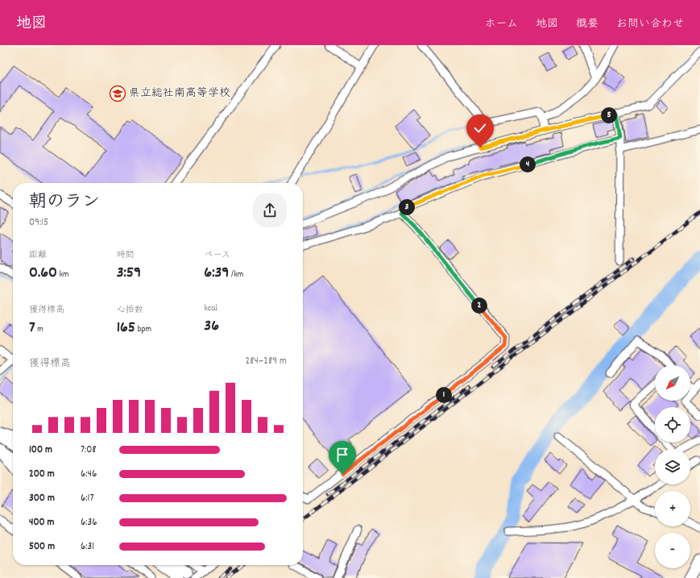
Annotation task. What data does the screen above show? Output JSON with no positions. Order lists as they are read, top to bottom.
{
  "places": {
    "school or university": ["県立総社南高等学校"]
  },
  "north": "bottom left",
  "page": {
    "header": "地図",
    "nav": [
      "ホーム",
      "地図",
      "概要",
      "お問い合わせ"
    ],
    "pins": [
      "5",
      "4",
      "3",
      "2",
      "1"
    ],
    "heading": ["朝のラン", "09:15"],
    "stats": [
      ["距離", "0.60 km"],
      ["時間", "3:59"],
      ["ペース", "6:39 /km"],
      ["獲得標高", "7 m"],
      ["心拍数", "165 bpm"],
      ["kcal", "36"]
    ],
    "chart": ["獲得標高", "284–289 m"],
    "map_buttons": ["+", "−"],
    "list": [
      {
        "name": "100 m",
        "note": "7:08"
      },
      {
        "name": "200 m",
        "note": "6:46"
      },
      {
        "name": "300 m",
        "note": "6:17"
      },
      {
        "name": "400 m",
        "note": "6:36"
      },
      {
        "name": "500 m",
        "note": "6:31"
      }
    ]
  }
}
